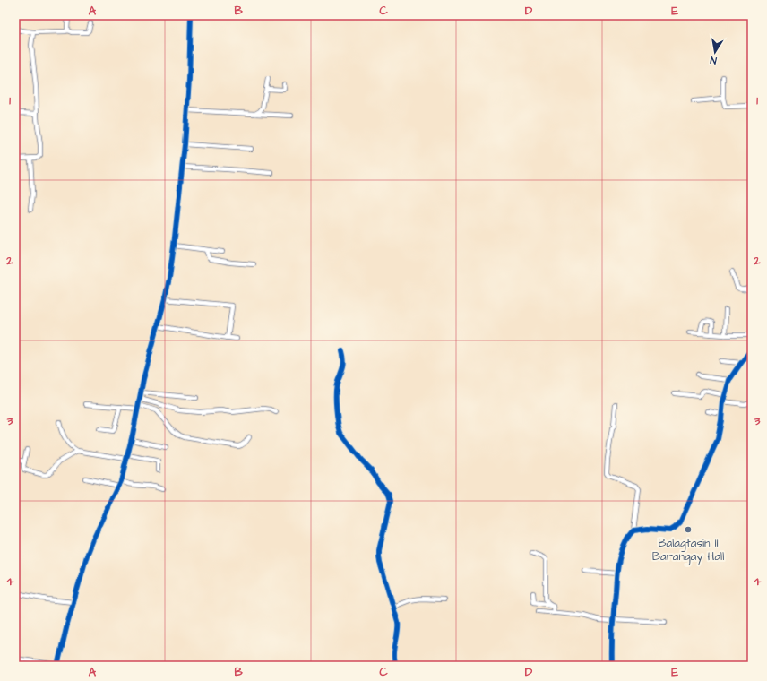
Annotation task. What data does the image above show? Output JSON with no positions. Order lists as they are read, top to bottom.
{
  "places": ["Balagtasin II Barangay Hall"],
  "north": "bottom",
  "grid": {
    "columns": [
      "A",
      "B",
      "C",
      "D",
      "E"
    ],
    "rows": [
      "1",
      "2",
      "3",
      "4"
    ]
  }
}
